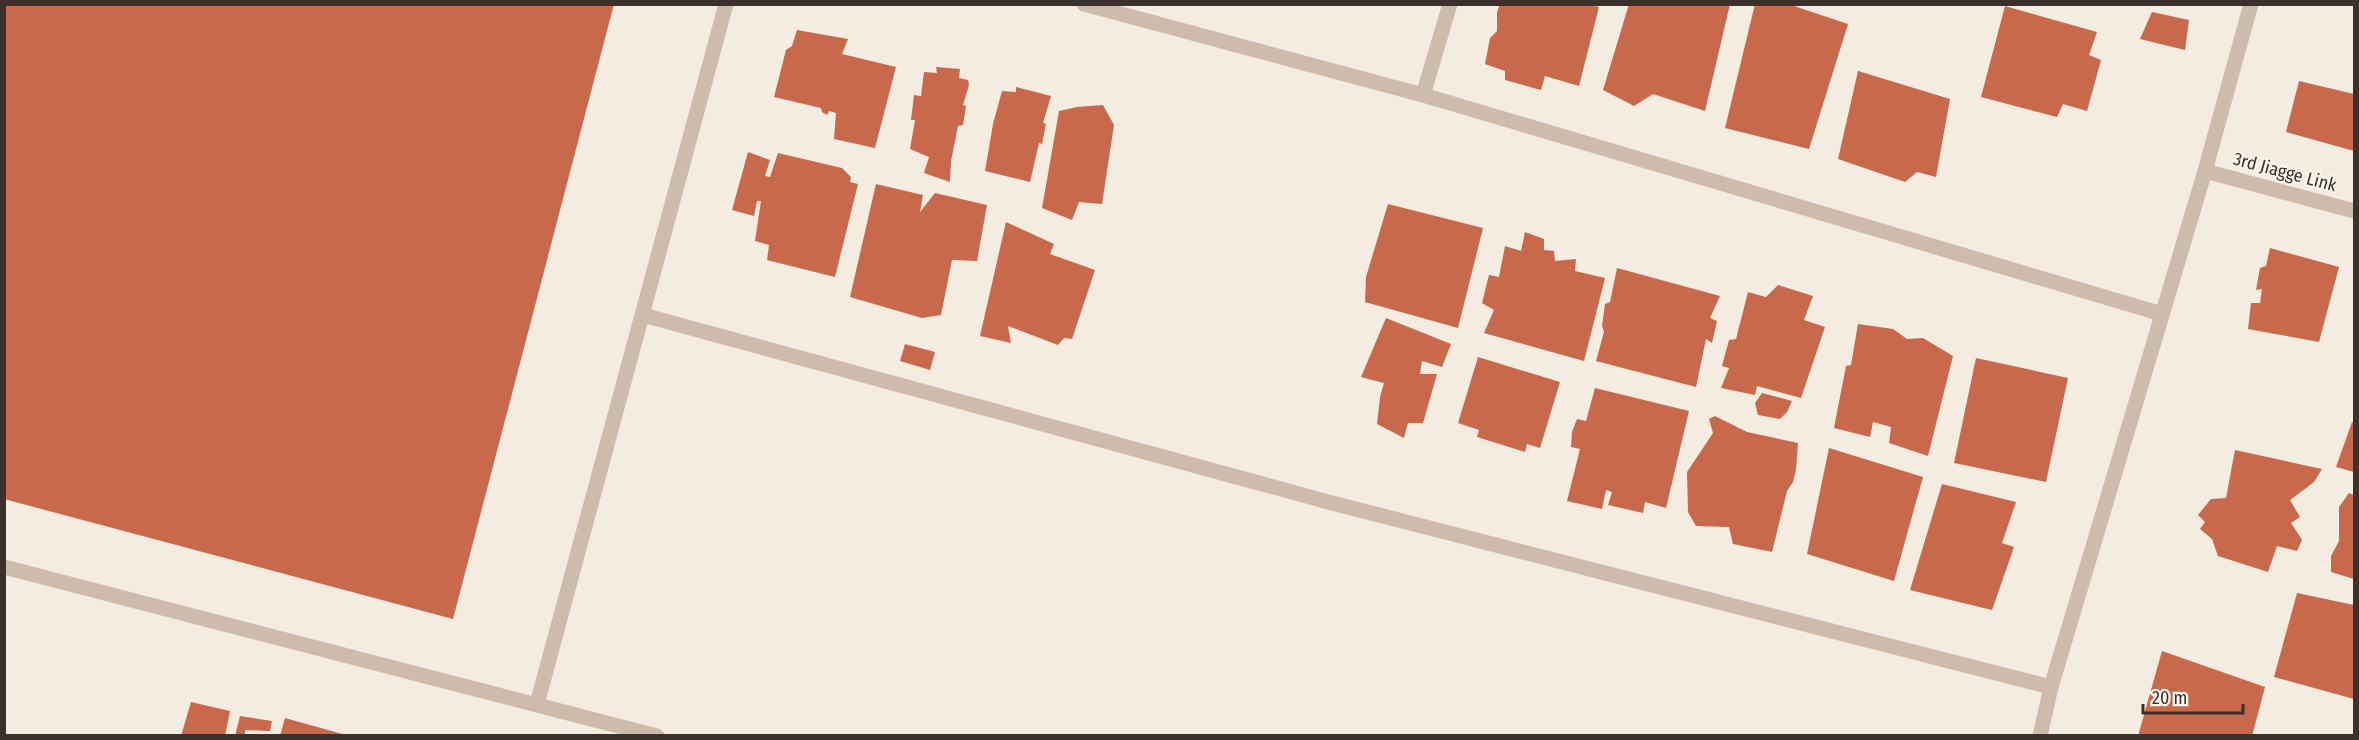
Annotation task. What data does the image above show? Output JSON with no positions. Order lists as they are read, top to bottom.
{
  "streets": {
    "street": ["3rd Jiagge Link"]
  },
  "scale_bar": "20 m"
}
